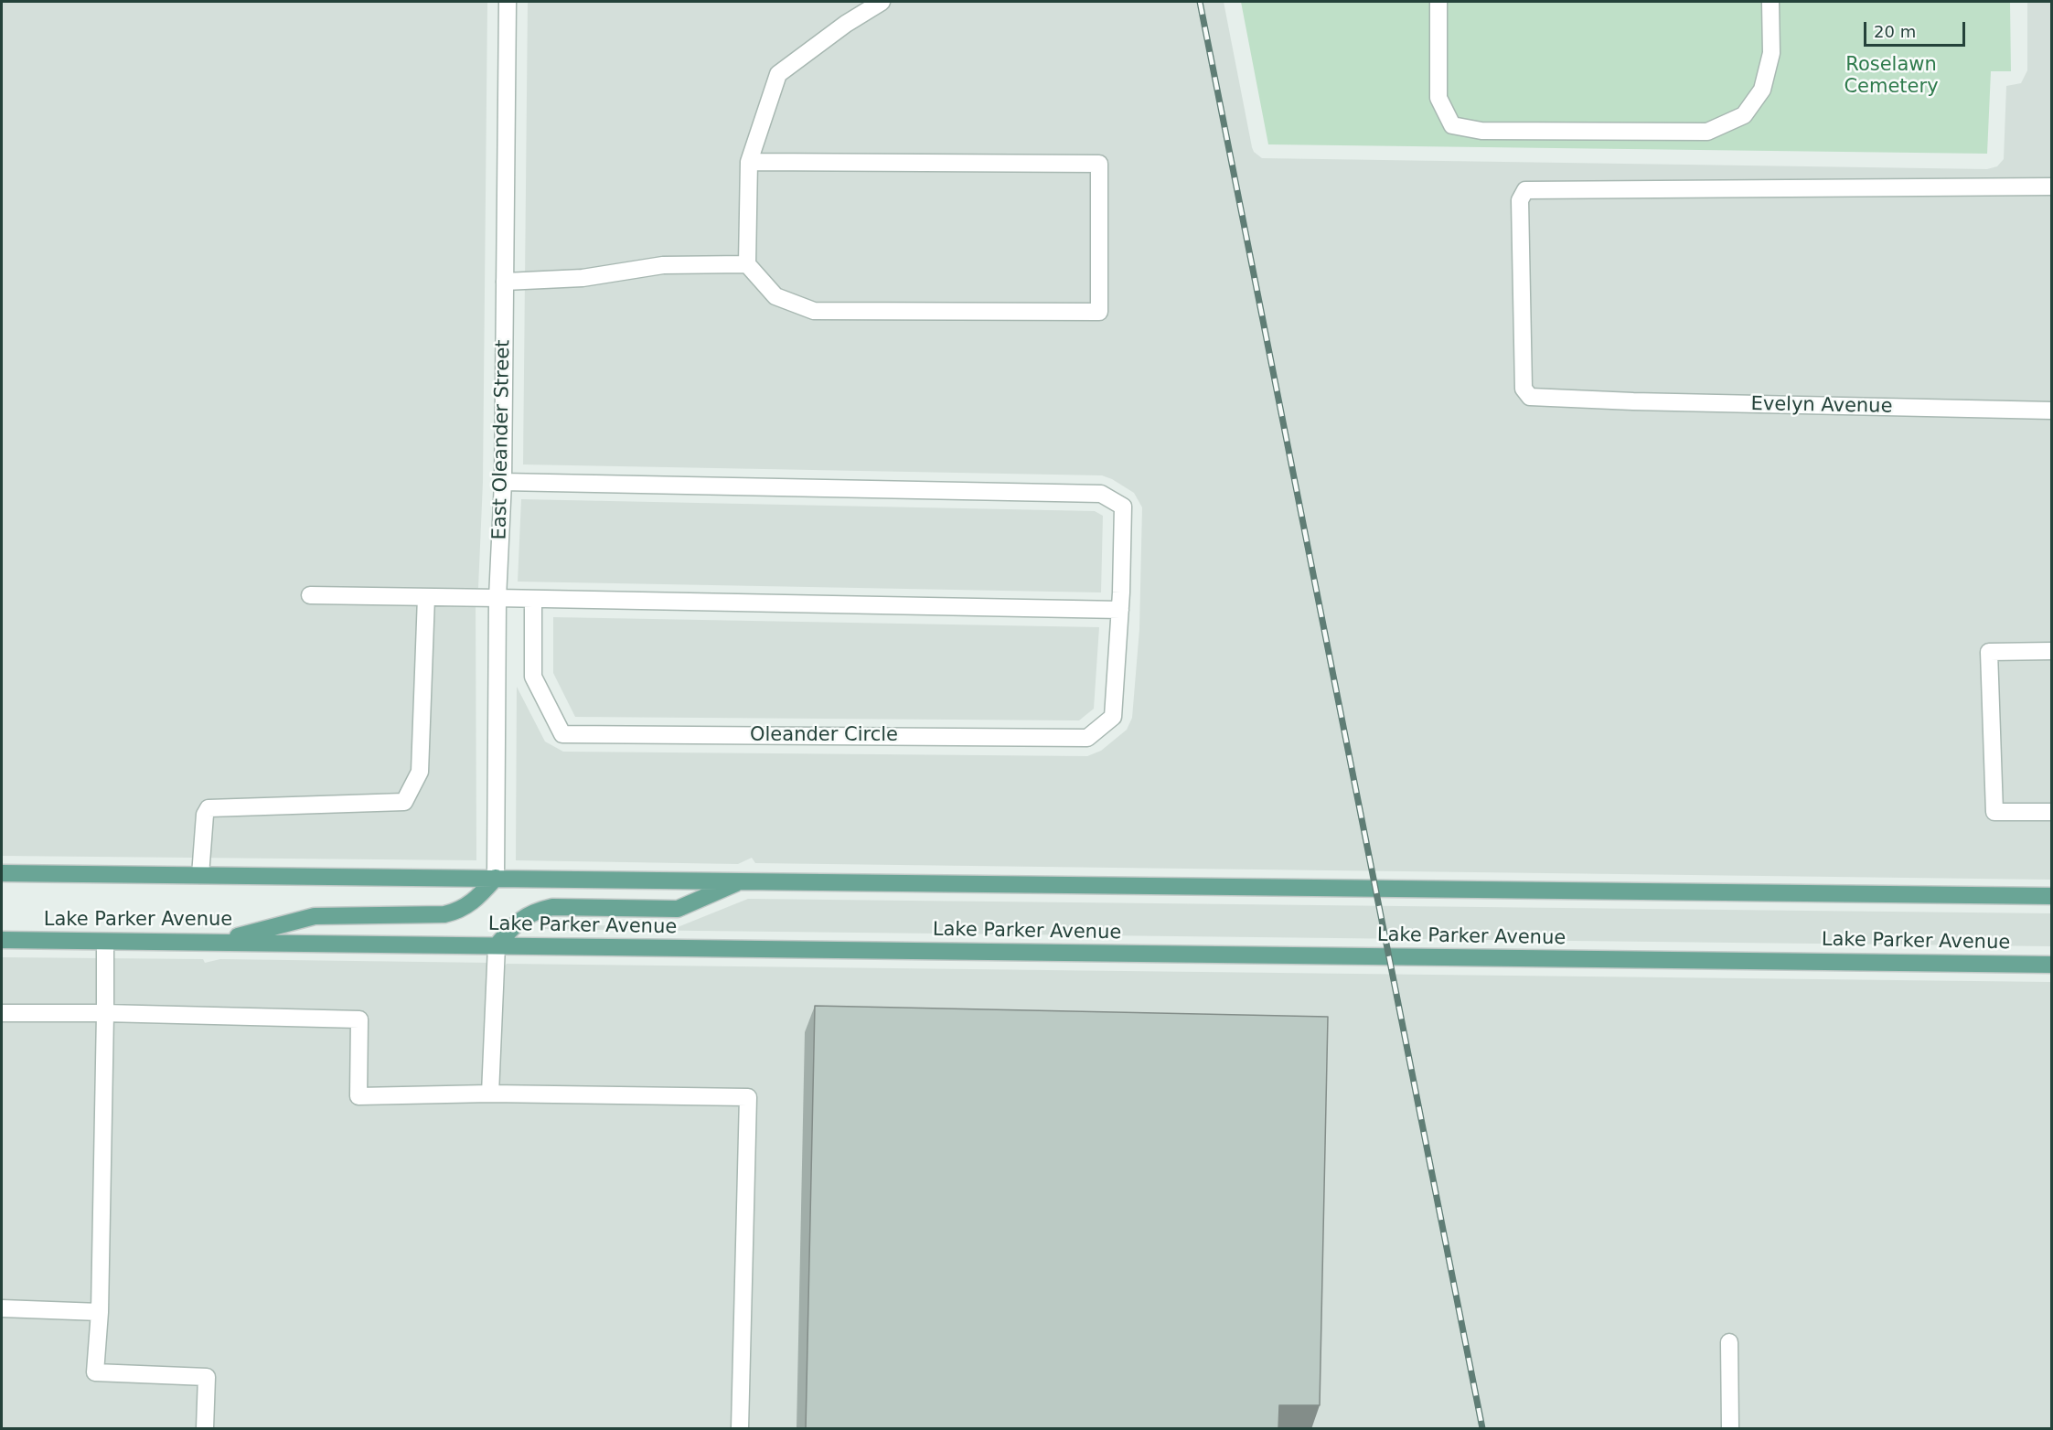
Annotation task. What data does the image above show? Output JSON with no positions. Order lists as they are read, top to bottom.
{
  "streets": {
    "main road": ["Lake Parker Avenue"],
    "street": ["Evelyn Avenue", "East Oleander Street", "Oleander Circle"]
  },
  "crossings": [
    ["East Oleander Street", "Oleander Circle"]
  ],
  "parks": ["Roselawn Cemetery"],
  "scale_bar": "20 m"
}
